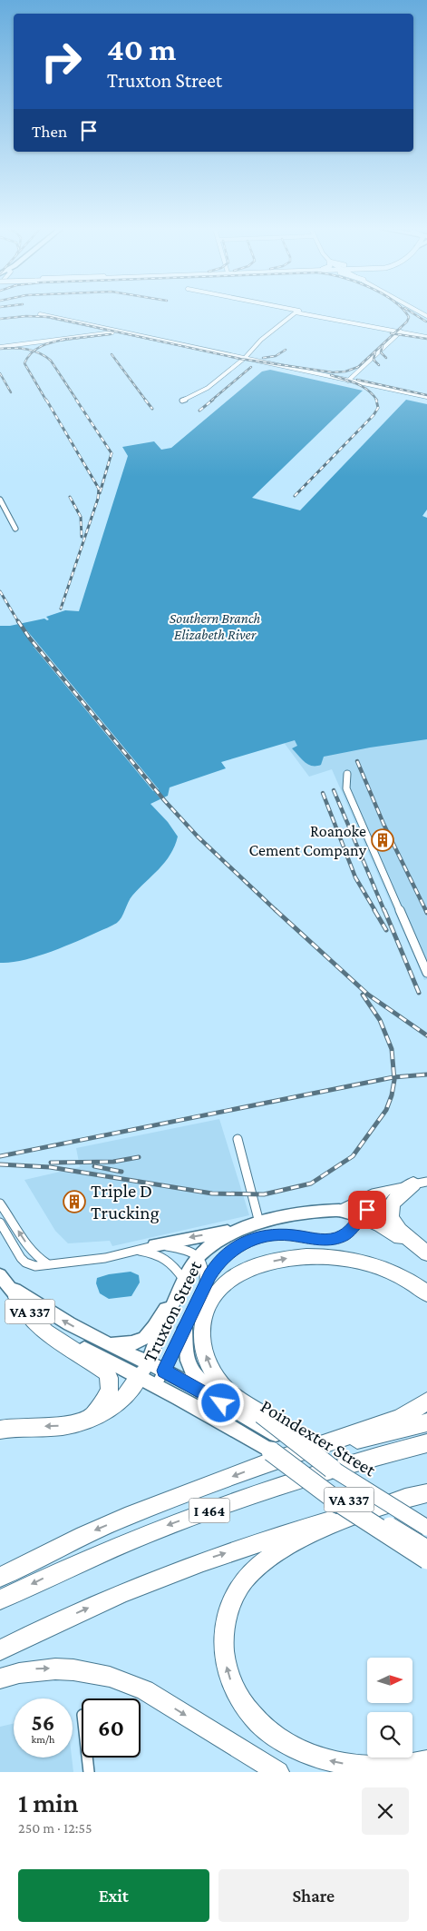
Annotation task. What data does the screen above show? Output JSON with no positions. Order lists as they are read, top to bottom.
{
  "streets": {
    "highway": ["I 464"],
    "main road": ["VA 337", "Truxton Street", "Poindexter Street"]
  },
  "crossings": [
    ["Truxton Street", "Poindexter Street"]
  ],
  "water": ["Southern Branch Elizabeth River"],
  "places": {
    "building": ["Roanoke Cement Company", "Triple D Trucking"]
  },
  "north": "right",
  "page": {
    "turn": ["40 m", "Truxton Street"],
    "then": "Then",
    "speed": "56 km/h",
    "limit": "60",
    "heading": ["1 min", "250 m · 12:55"],
    "buttons": ["Exit", "Share"]
  }
}
